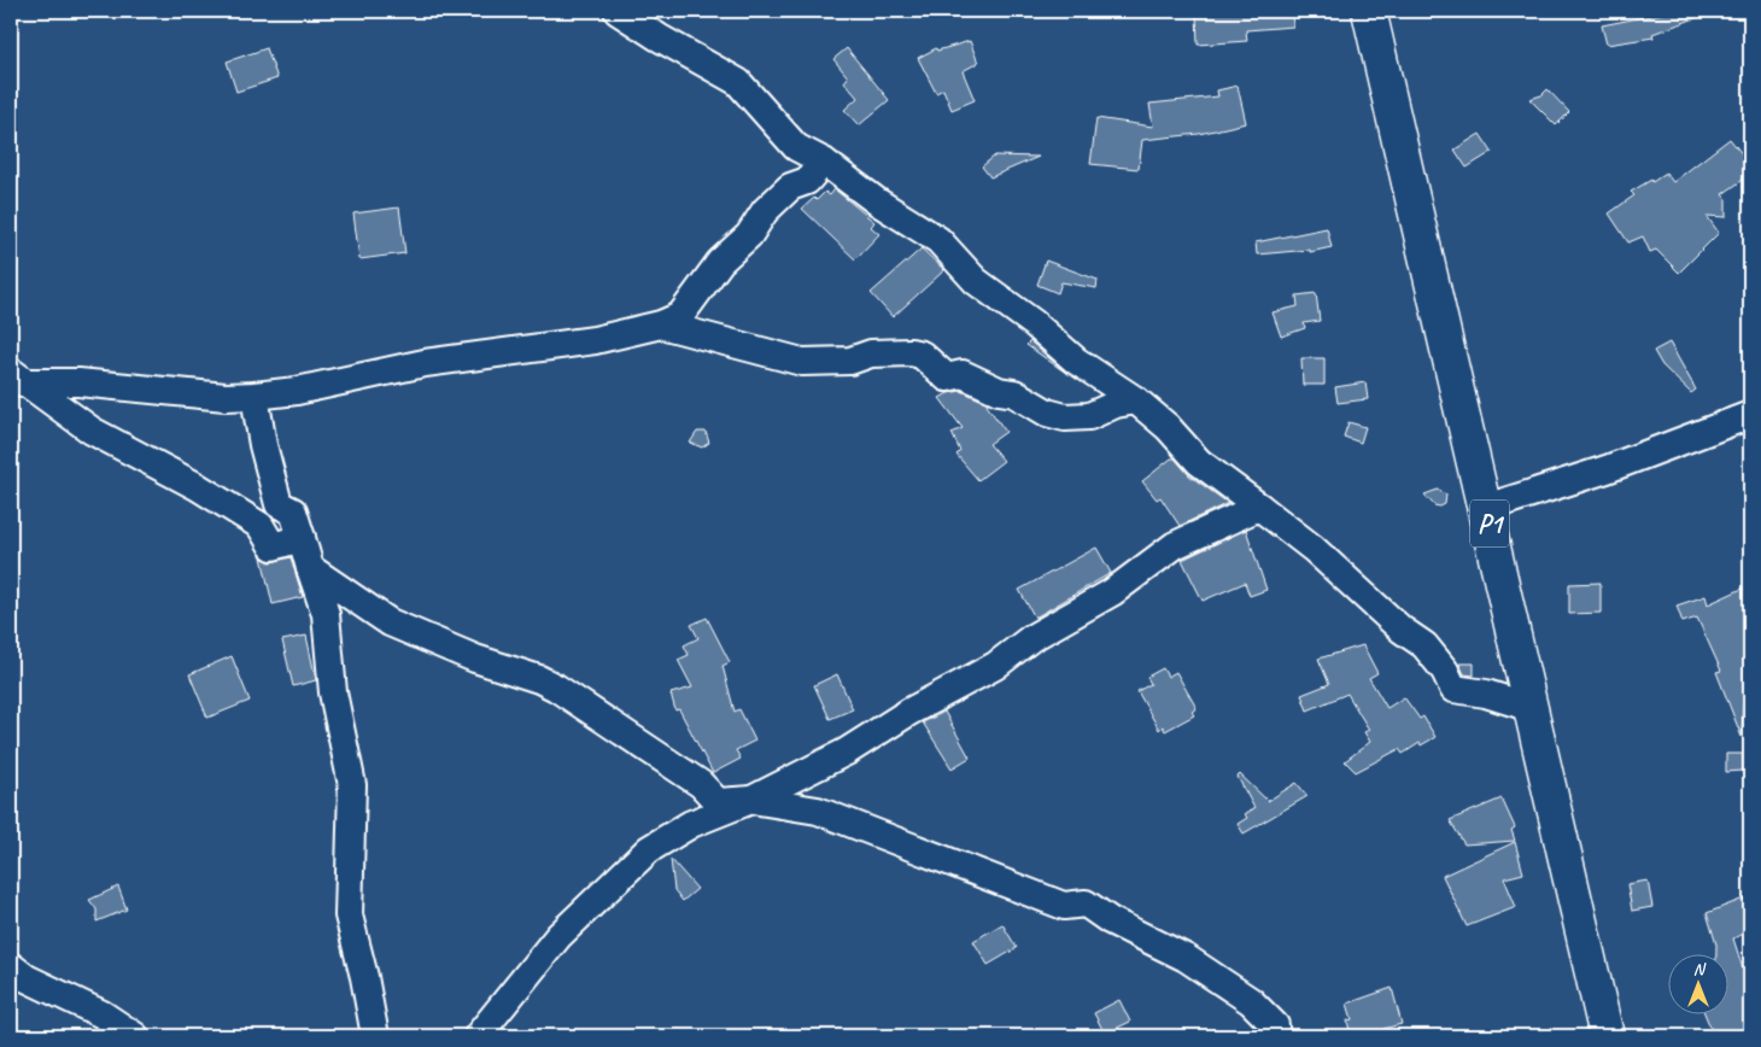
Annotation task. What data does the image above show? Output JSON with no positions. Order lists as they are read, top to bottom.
{
  "streets": {
    "main road": ["P1"]
  },
  "north": "top"
}
